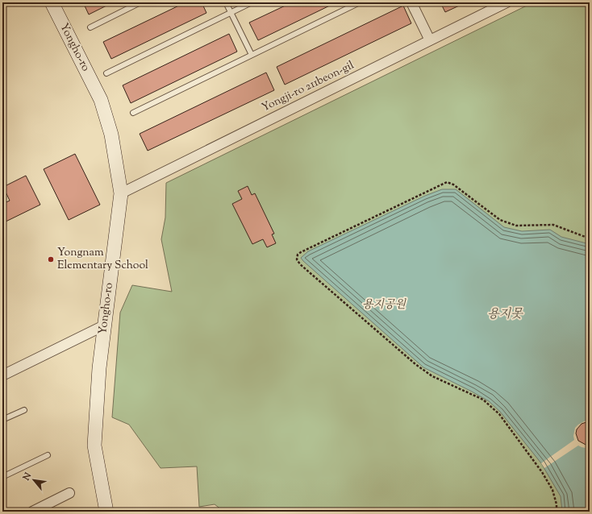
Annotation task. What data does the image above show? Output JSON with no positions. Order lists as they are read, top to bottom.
{
  "streets": {
    "street": ["Yongho-ro", "Yongji-ro 211beon-gil"]
  },
  "crossings": [
    ["Yongho-ro", "Yongji-ro 211beon-gil"]
  ],
  "water": ["용지못"],
  "parks": ["용지공원"],
  "places": ["Yongnam Elementary School"],
  "north": "top left"
}
